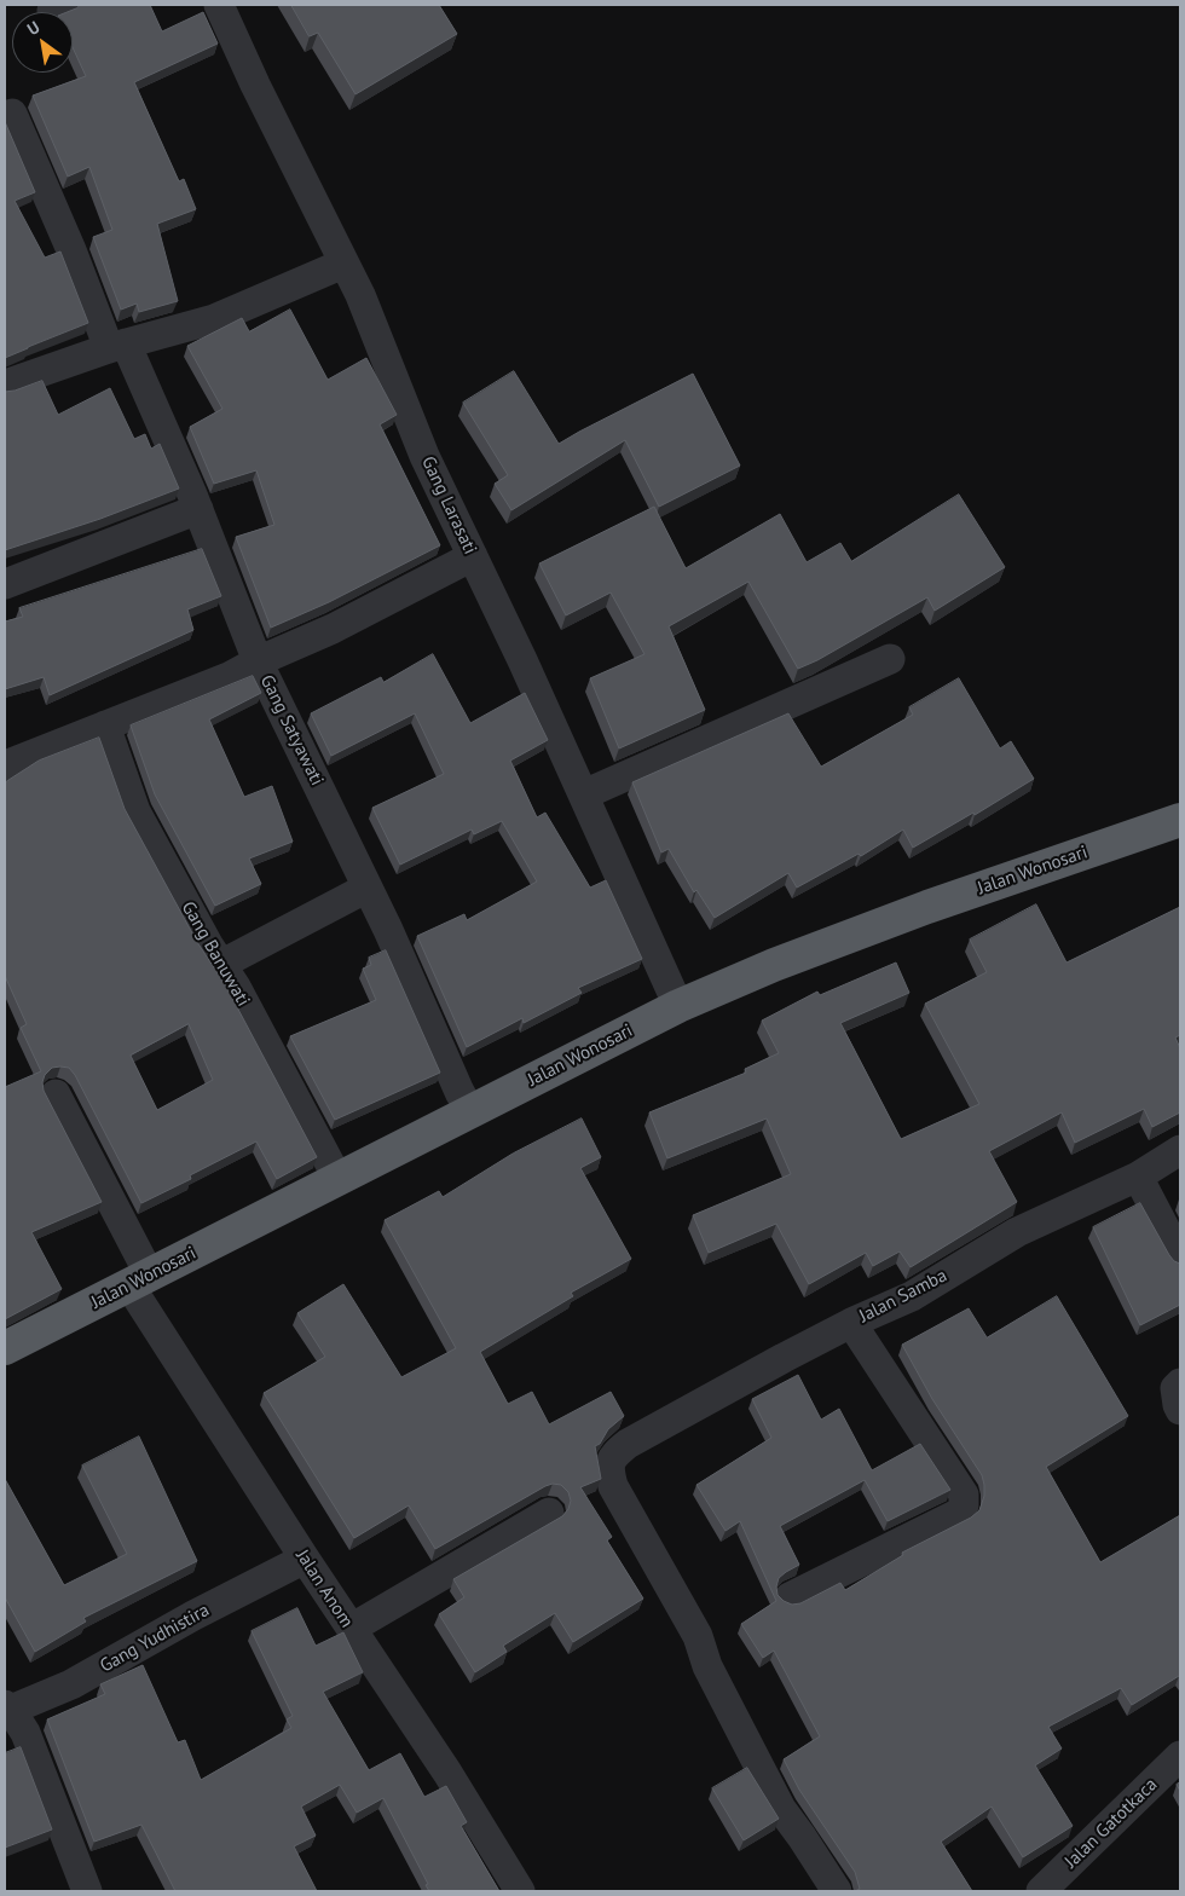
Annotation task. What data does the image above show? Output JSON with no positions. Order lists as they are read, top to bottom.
{
  "streets": {
    "highway": ["Jalan Wonosari"],
    "street": [
      "Gang Larasati",
      "Gang Satyawati",
      "Gang Banuwati",
      "Jalan Samba",
      "Jalan Anom",
      "Gang Yudhistira",
      "Jalan Gatotkaca"
    ]
  },
  "crossings": [
    ["Gang Larasati", "Jalan Wonosari"],
    ["Gang Satyawati", "Jalan Wonosari"],
    ["Jalan Wonosari", "Gang Banuwati"],
    ["Jalan Wonosari", "Jalan Anom"],
    ["Jalan Anom", "Gang Yudhistira"]
  ],
  "north": "top left"
}
